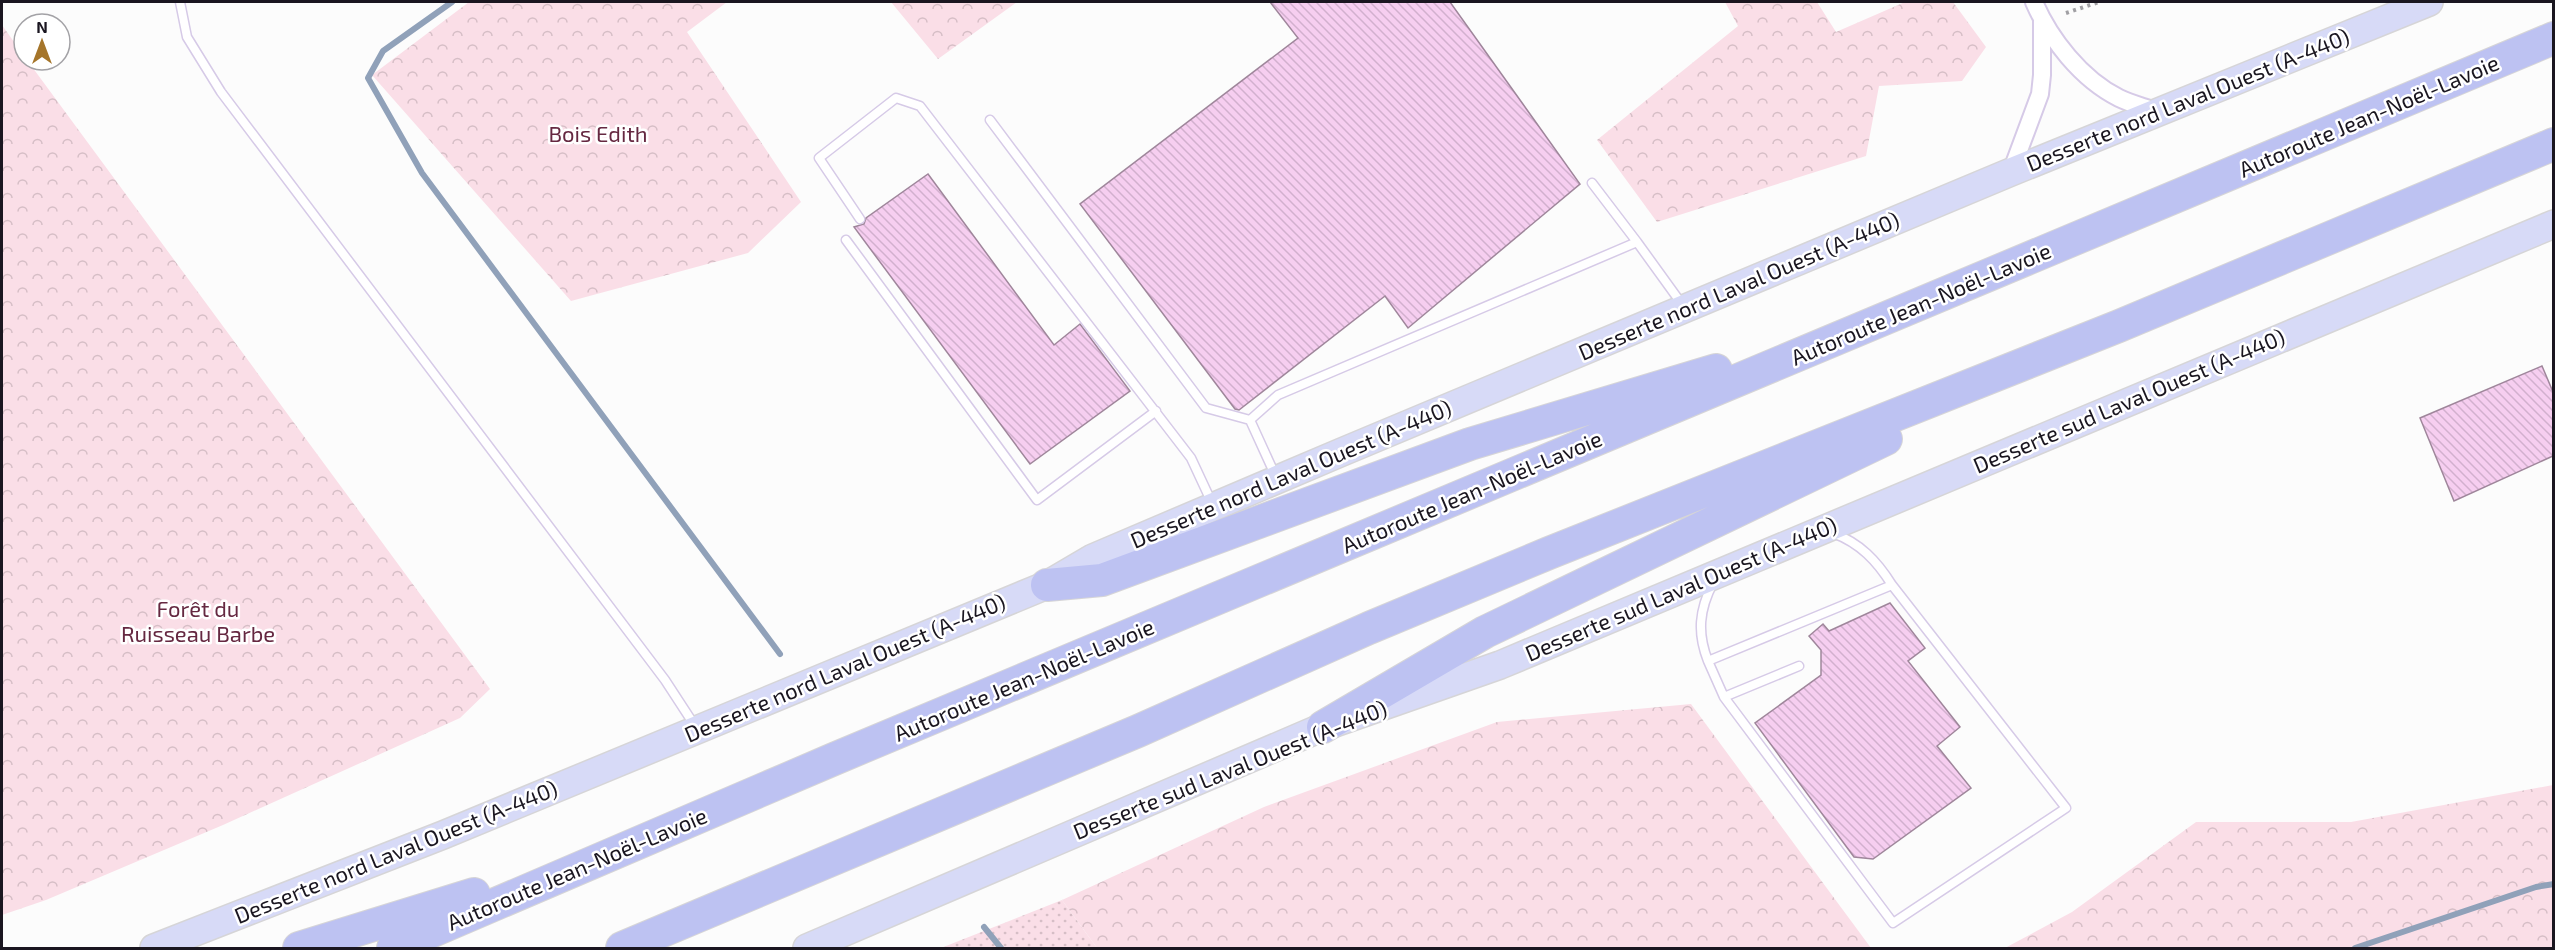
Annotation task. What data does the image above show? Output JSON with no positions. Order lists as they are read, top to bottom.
{
  "streets": {
    "highway": ["Autoroute Jean-Noël-Lavoie"],
    "main road": ["Desserte nord Laval Ouest (A-440)", "Desserte sud Laval Ouest (A-440)"]
  },
  "parks": ["Bois Edith", "Forêt du Ruisseau Barbe"],
  "north": "top"
}
